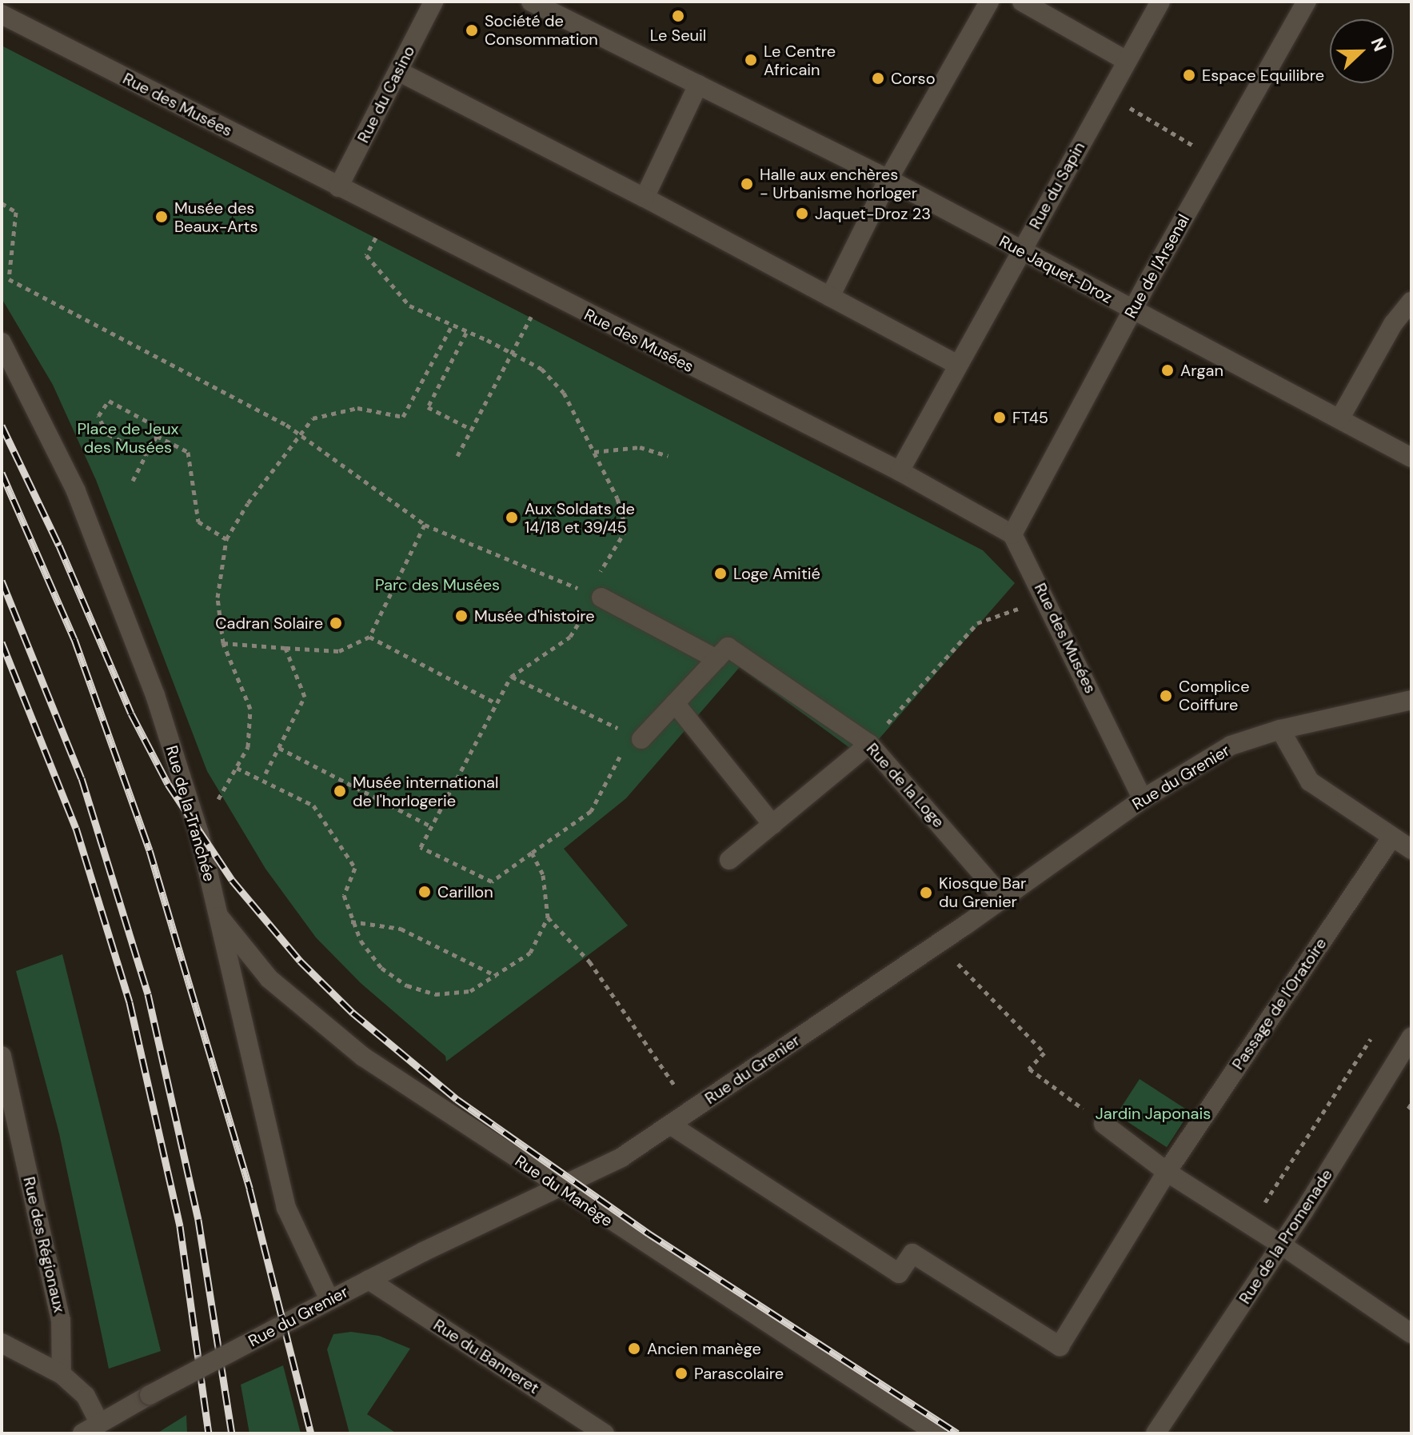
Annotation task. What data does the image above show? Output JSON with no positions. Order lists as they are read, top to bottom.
{
  "streets": {
    "street": [
      "Rue du Casino",
      "Rue des Musées",
      "Rue du Sapin",
      "Rue de l'Arsenal",
      "Rue Jaquet-Droz",
      "Rue du Grenier",
      "Rue de la Loge",
      "Rue de la Tranchée",
      "Passage de l'Oratoire",
      "Rue du Manège",
      "Rue de la Promenade",
      "Rue des Régionaux",
      "Rue du Banneret"
    ]
  },
  "crossings": [
    ["Rue du Casino", "Rue des Musées"],
    ["Rue des Musées", "Rue du Sapin"],
    ["Rue des Musées", "Rue de l'Arsenal"],
    ["Rue des Musées", "Rue du Grenier"],
    ["Rue du Sapin", "Rue Jaquet-Droz"],
    ["Rue de l'Arsenal", "Rue Jaquet-Droz"],
    ["Rue du Grenier", "Rue de la Loge"],
    ["Rue du Grenier", "Rue de la Tranchée"],
    ["Rue du Grenier", "Passage de l'Oratoire"],
    ["Rue du Grenier", "Rue du Manège"],
    ["Rue du Grenier", "Rue du Banneret"],
    ["Rue de la Tranchée", "Rue du Manège"]
  ],
  "parks": ["Place de Jeux des Musées", "Parc des Musées", "Jardin Japonais"],
  "places": [
    "Le Seuil",
    "Société de Consommation",
    "Le Centre Africain",
    "Espace Equilibre",
    "Corso",
    "Halle aux enchères - Urbanisme horloger",
    "Jaquet-Droz 23",
    "Musée des Beaux-Arts",
    "Argan",
    "FT45",
    "Aux Soldats de 14/18 et 39/45",
    "Loge Amitié",
    "Musée d'histoire",
    "Cadran Solaire",
    "Complice Coiffure",
    "Musée international de l'horlogerie",
    "Carillon",
    "Kiosque Bar du Grenier",
    "Ancien manège",
    "Parascolaire"
  ],
  "north": "right"
}
